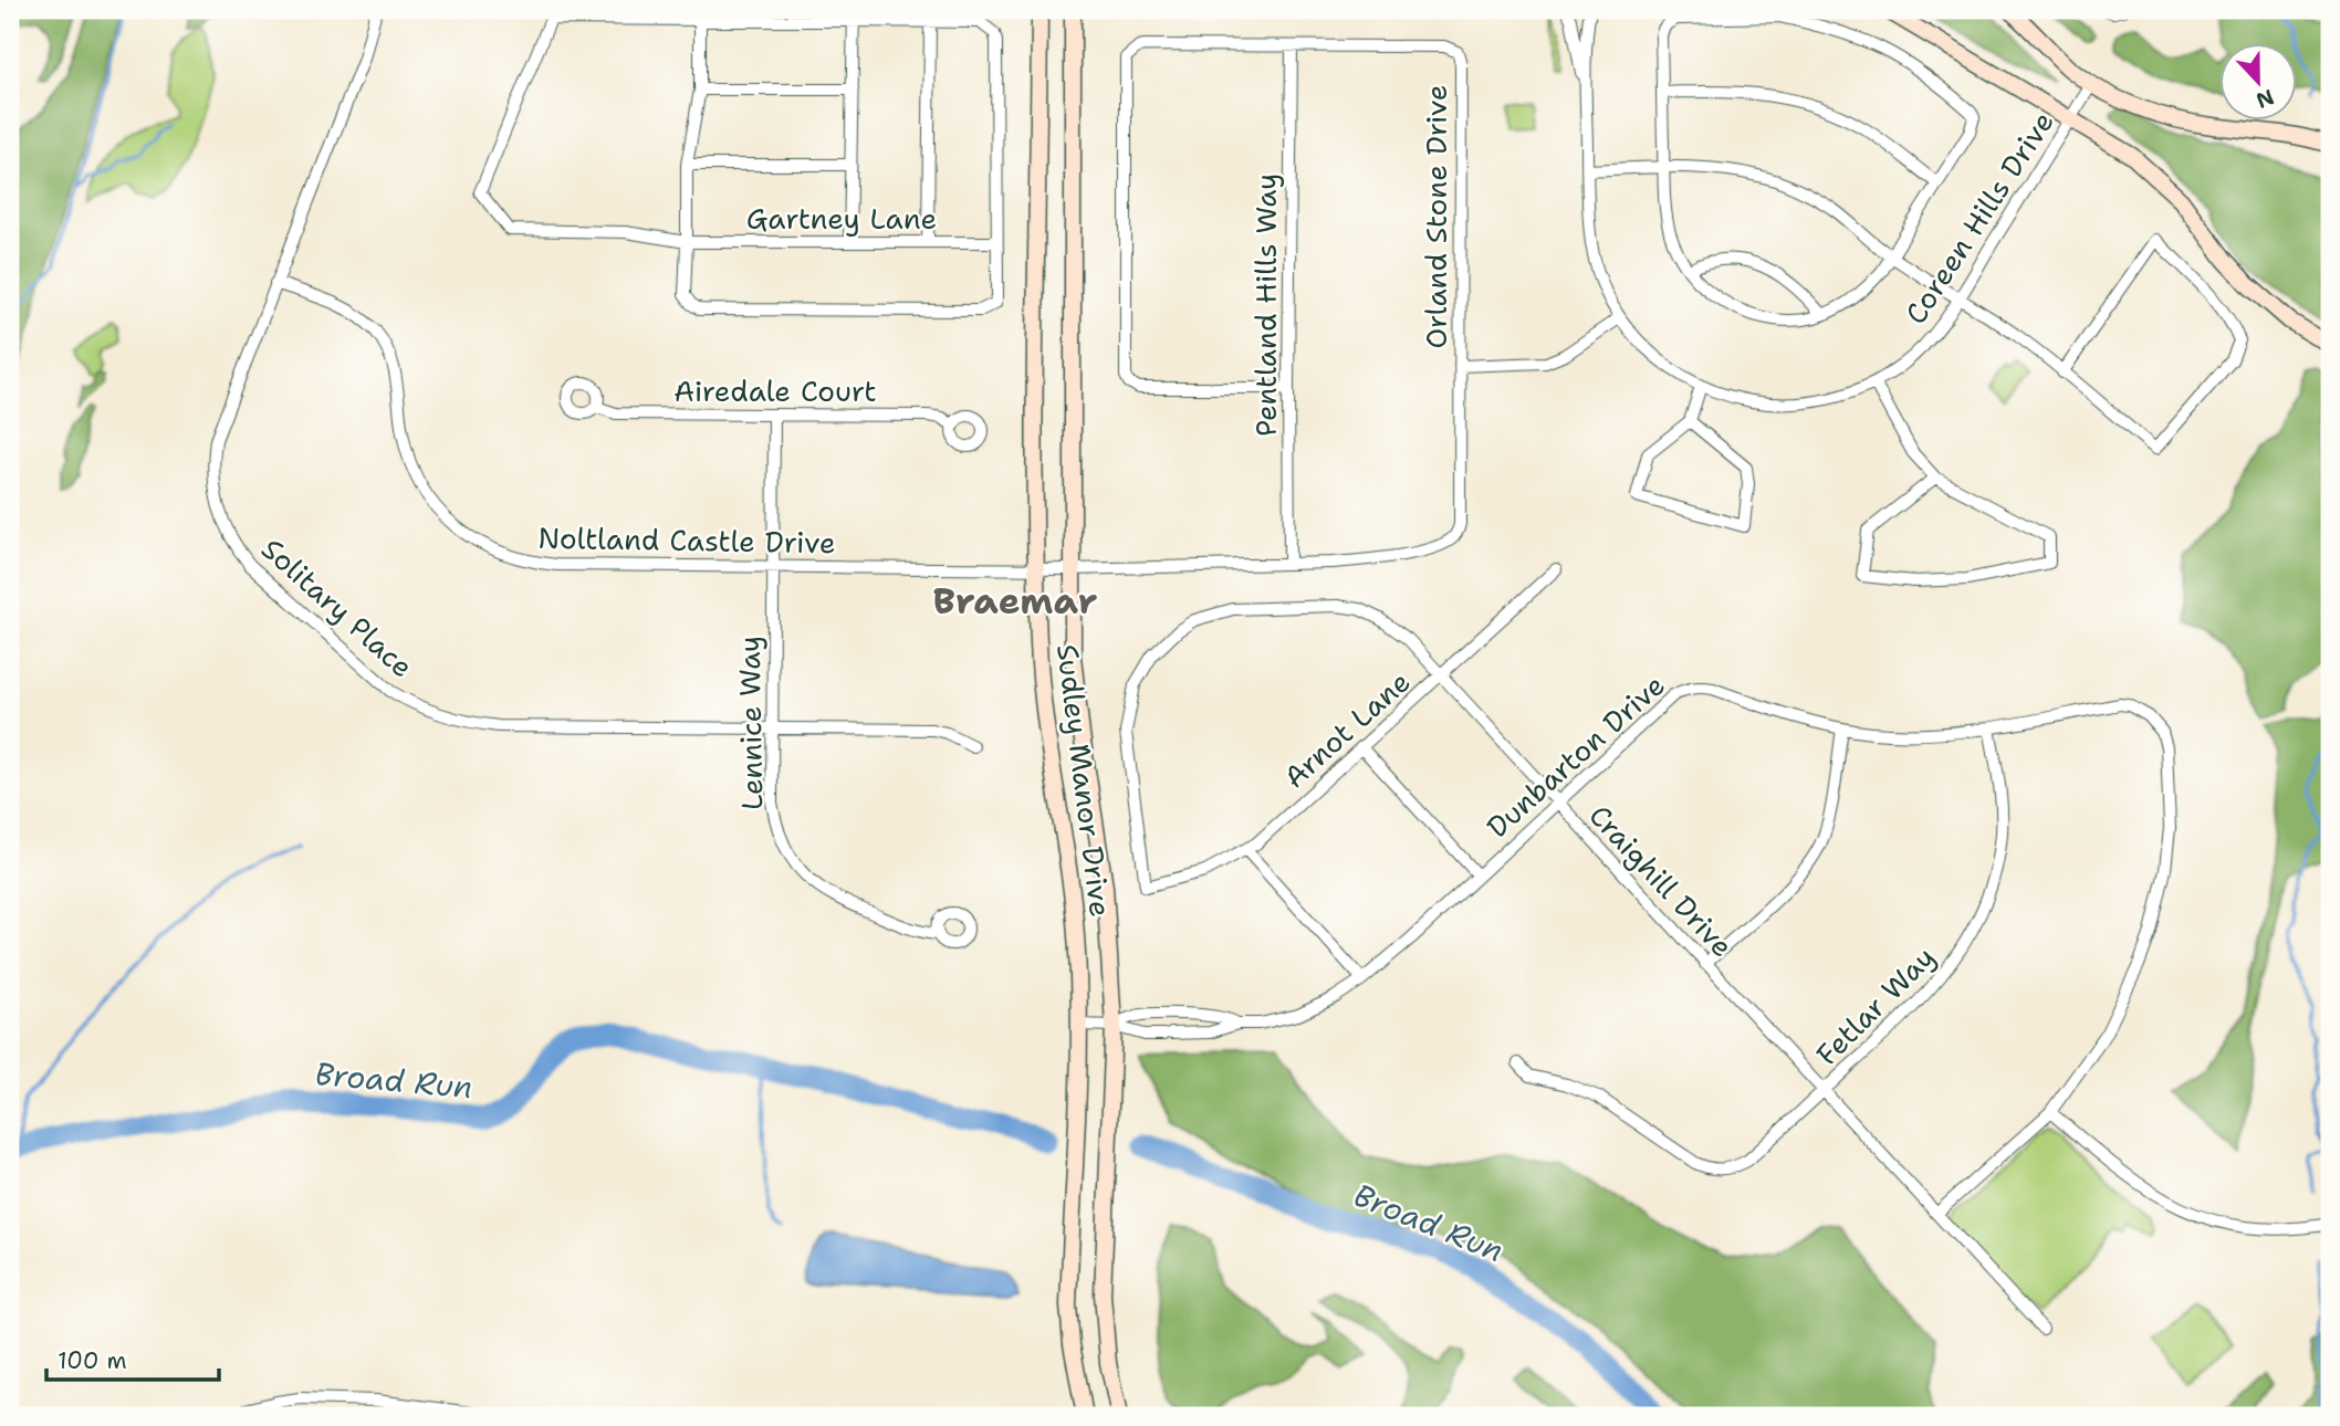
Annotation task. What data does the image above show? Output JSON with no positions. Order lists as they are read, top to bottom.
{
  "streets": {
    "main road": ["Sudley Manor Drive"],
    "street": [
      "Orland Stone Drive",
      "Coreen Hills Drive",
      "Gartney Lane",
      "Pentland Hills Way",
      "Airedale Court",
      "Noltland Castle Drive",
      "Solitary Place",
      "Lennice Way",
      "Arnot Lane",
      "Dunbarton Drive",
      "Craighill Drive",
      "Fetlar Way"
    ]
  },
  "crossings": [
    ["Orland Stone Drive", "Pentland Hills Way"],
    ["Orland Stone Drive", "Noltland Castle Drive"],
    ["Orland Stone Drive", "Sudley Manor Drive"],
    ["Airedale Court", "Lennice Way"],
    ["Noltland Castle Drive", "Solitary Place"],
    ["Noltland Castle Drive", "Lennice Way"],
    ["Noltland Castle Drive", "Sudley Manor Drive"],
    ["Solitary Place", "Lennice Way"],
    ["Arnot Lane", "Craighill Drive"],
    ["Dunbarton Drive", "Sudley Manor Drive"],
    ["Dunbarton Drive", "Craighill Drive"],
    ["Dunbarton Drive", "Fetlar Way"],
    ["Craighill Drive", "Fetlar Way"]
  ],
  "districts": ["Braemar"],
  "water": ["Broad Run"],
  "scale_bar": "100 m",
  "north": "bottom"
}
